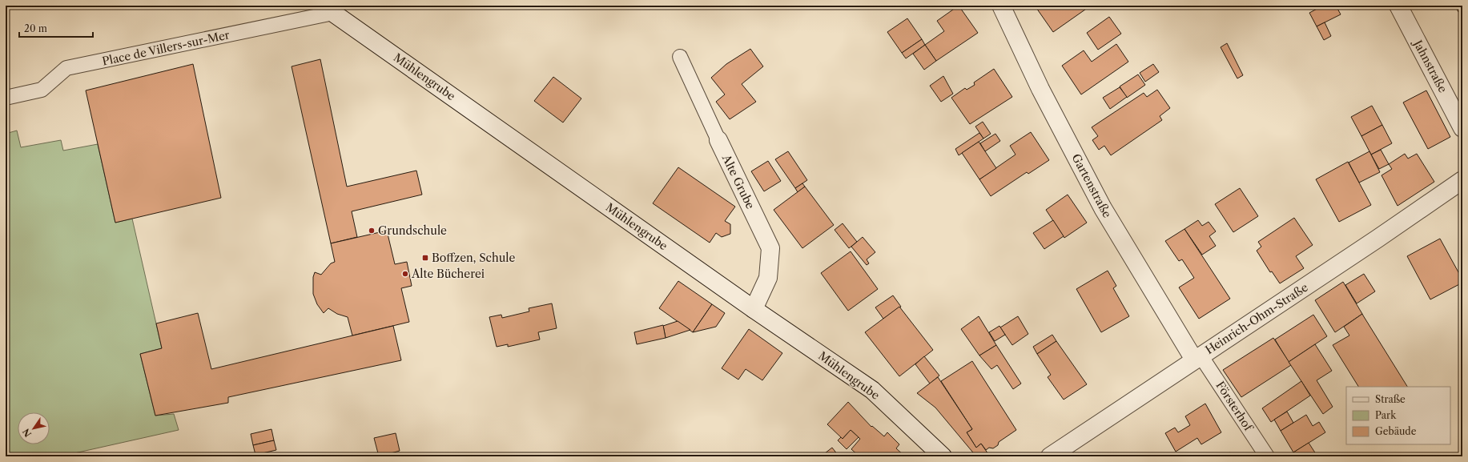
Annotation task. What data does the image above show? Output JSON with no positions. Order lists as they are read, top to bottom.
{
  "streets": {
    "street": [
      "Jahnstraße",
      "Mühlengrube",
      "Alte Grube",
      "Gartenstraße",
      "Heinrich-Ohm-Straße"
    ],
    "lane": ["Place de Villers-sur-Mer", "Försterhof"]
  },
  "crossings": [
    ["Place de Villers-sur-Mer", "Mühlengrube"],
    ["Mühlengrube", "Alte Grube"],
    ["Gartenstraße", "Heinrich-Ohm-Straße"],
    ["Gartenstraße", "Försterhof"],
    ["Heinrich-Ohm-Straße", "Försterhof"]
  ],
  "places": {
    "other": ["Grundschule", "Alte Bücherei"],
    "transit": ["Boffzen, Schule"]
  },
  "legend": ["Straße", "Park", "Gebäude"],
  "scale_bar": "20 m",
  "north": "bottom left"
}
